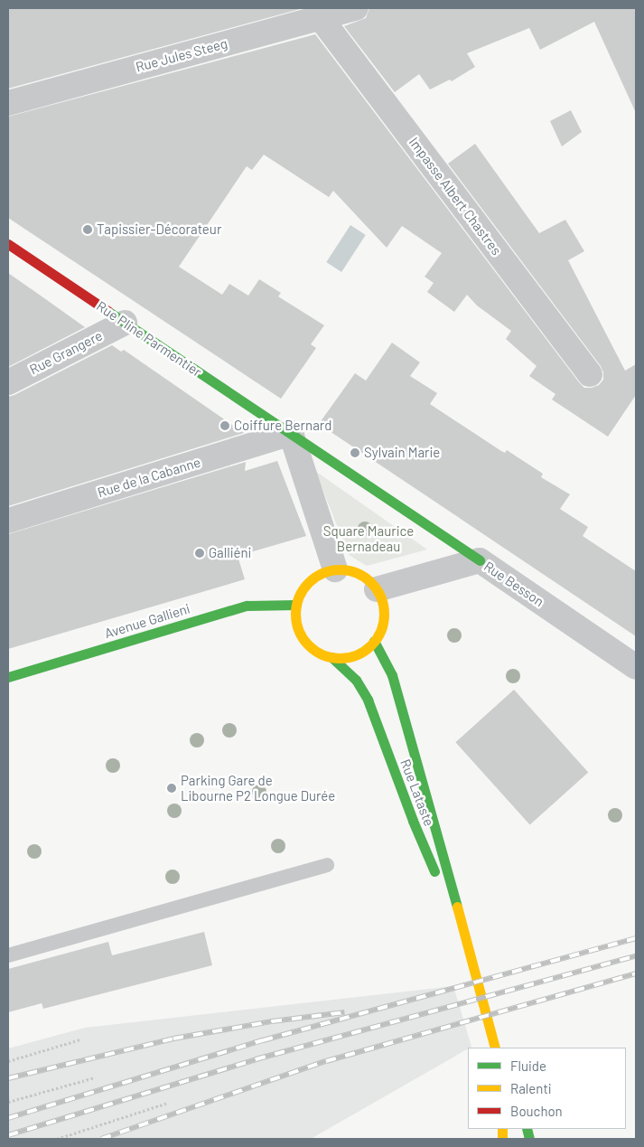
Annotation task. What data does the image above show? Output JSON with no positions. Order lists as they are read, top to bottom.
{
  "streets": {
    "main road": ["Rue Pline Parmentier", "Avenue Gallieni", "Rue Lataste"],
    "street": [
      "Rue Jules Steeg",
      "Impasse Albert Chastres",
      "Rue Grangere",
      "Rue de la Cabanne",
      "Rue Besson"
    ]
  },
  "crossings": [
    ["Rue Jules Steeg", "Impasse Albert Chastres"],
    ["Rue Pline Parmentier", "Rue Grangere"],
    ["Rue Pline Parmentier", "Rue de la Cabanne"],
    ["Rue Pline Parmentier", "Rue Besson"],
    ["Rue Besson", "Avenue Gallieni"],
    ["Rue Besson", "Rue Lataste"],
    ["Avenue Gallieni", "Rue Lataste"]
  ],
  "parks": ["Square Maurice Bernadeau"],
  "places": [
    "Tapissier-Décorateur",
    "Coiffure Bernard",
    "Sylvain Marie",
    "Galliéni",
    "Parking Gare de Libourne P2 Longue Durée"
  ],
  "legend": ["Fluide", "Ralenti", "Bouchon"]
}
